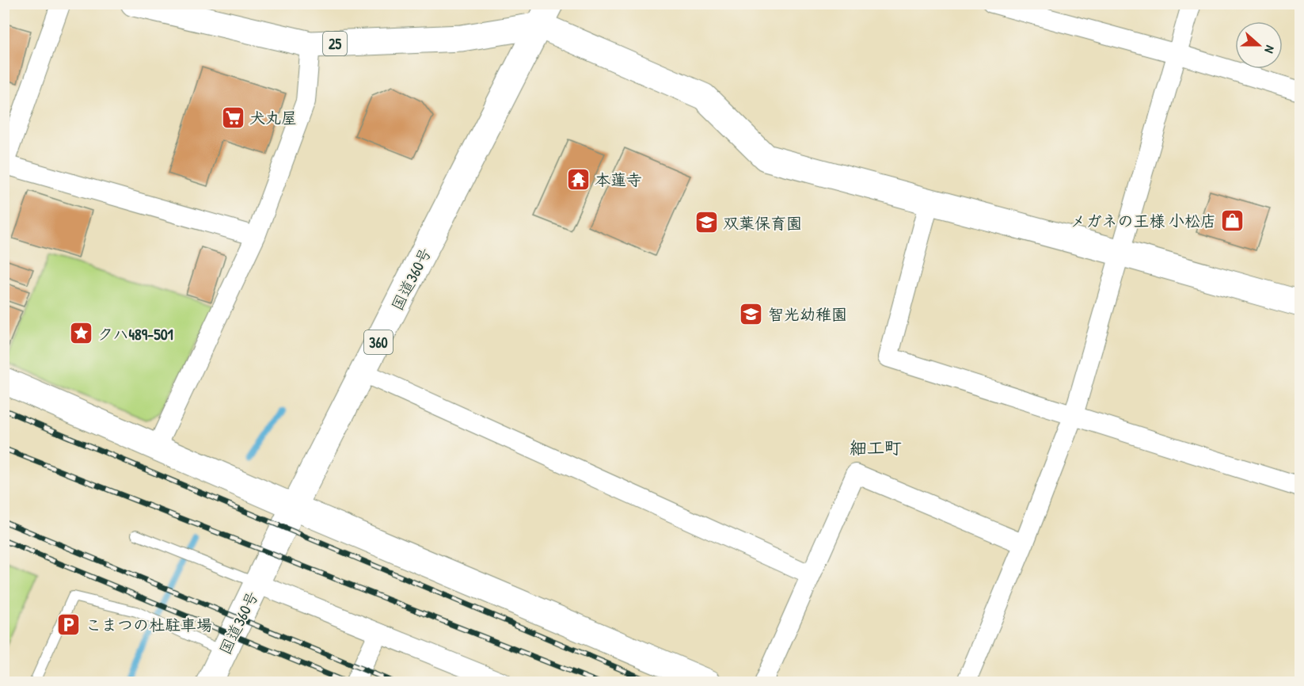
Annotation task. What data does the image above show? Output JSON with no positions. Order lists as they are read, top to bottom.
{
  "streets": {
    "main road": ["25", "国道360号", "360"]
  },
  "crossings": [
    ["25", "国道360号"]
  ],
  "districts": ["細工町"],
  "places": {
    "supermarket": ["犬丸屋"],
    "temple": ["本蓮寺"],
    "shop": ["メガネの王様 小松店"],
    "school or university": ["双葉保育園", "智光幼稚園"],
    "place": ["クハ489-501"],
    "parking": ["こまつの杜駐車場"]
  },
  "north": "right"
}
